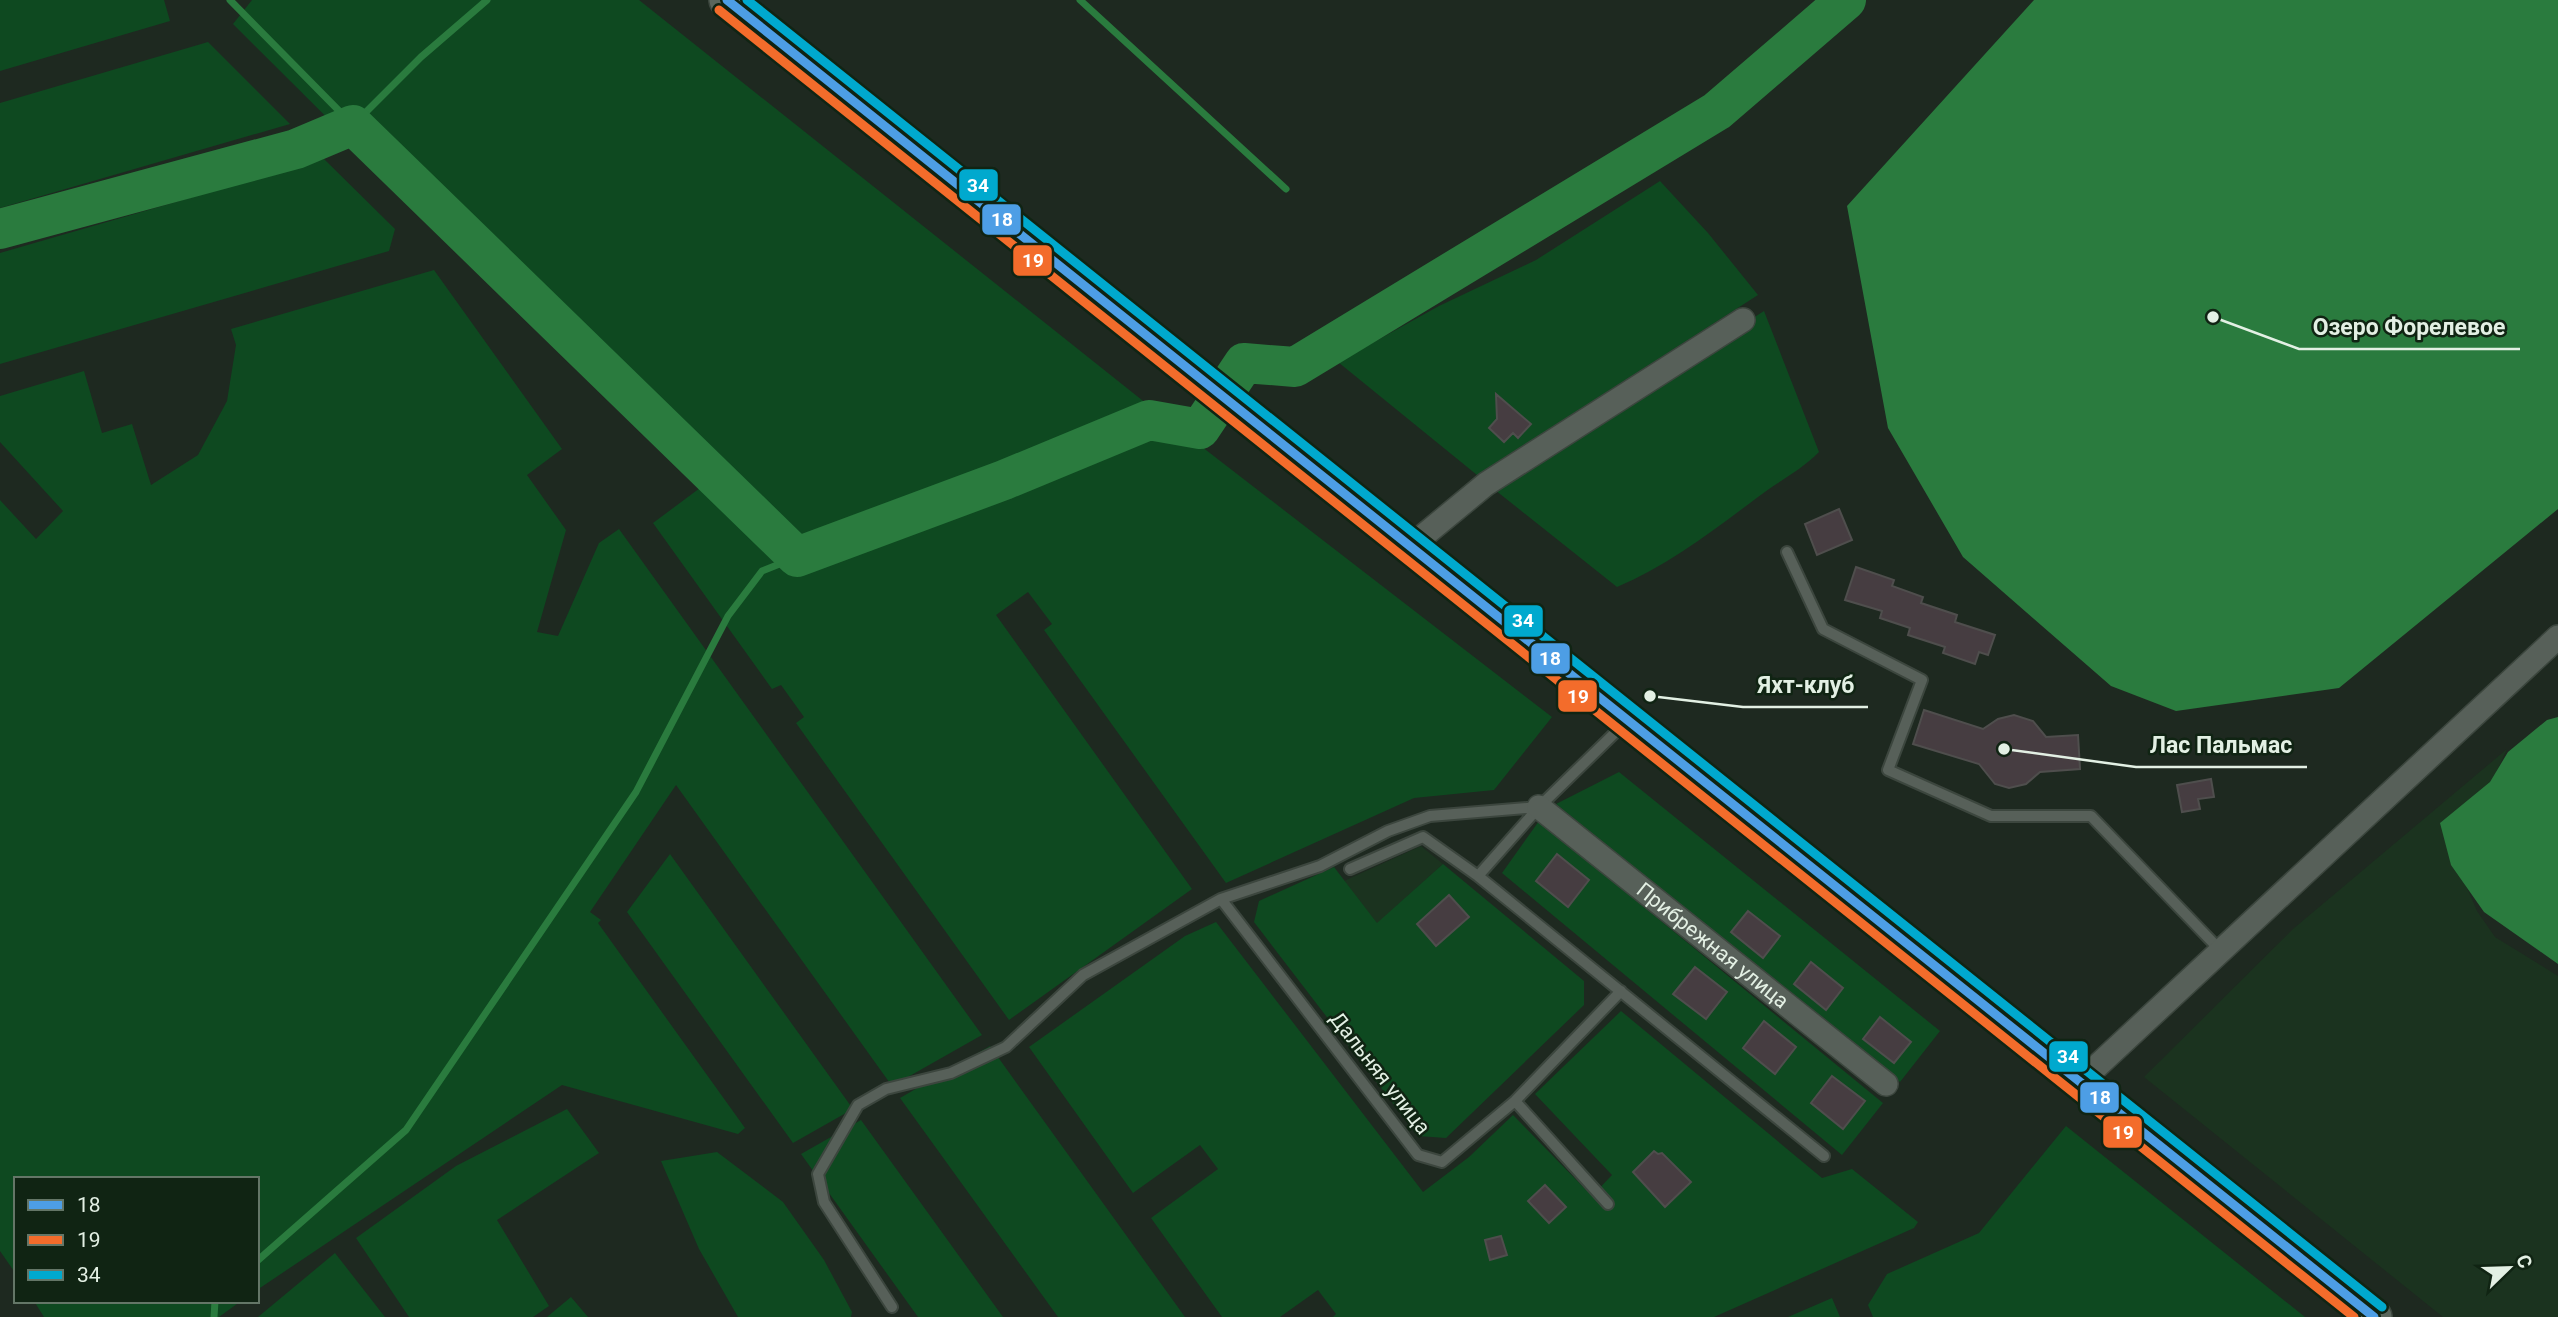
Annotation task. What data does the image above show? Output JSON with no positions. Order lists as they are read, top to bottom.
{
  "streets": {
    "street": ["Прибрежная улица"],
    "lane": ["Дальняя улица"]
  },
  "places": ["Озеро Форелевое", "Яхт-клуб", "Лас Пальмас"],
  "lines": ["transit line 18", "transit line 34", "transit line 19"],
  "legend": ["18", "19", "34"],
  "north": "top right"
}
